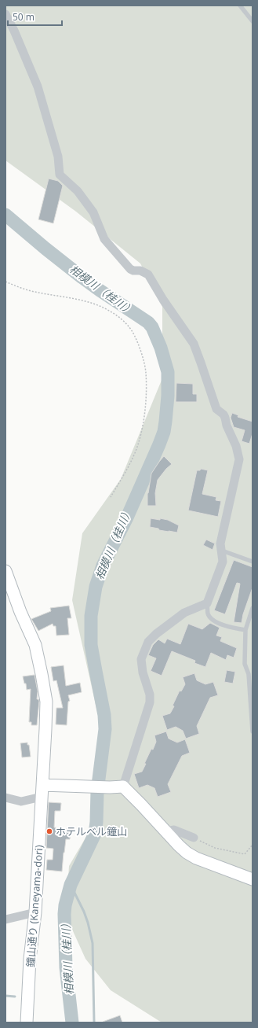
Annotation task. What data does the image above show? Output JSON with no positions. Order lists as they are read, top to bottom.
{
  "streets": {
    "street": ["鐘山通り (Kaneyama-dori)"]
  },
  "water": ["相模川（桂川）"],
  "places": ["ホテルベル鐘山"],
  "scale_bar": "50 m"
}
